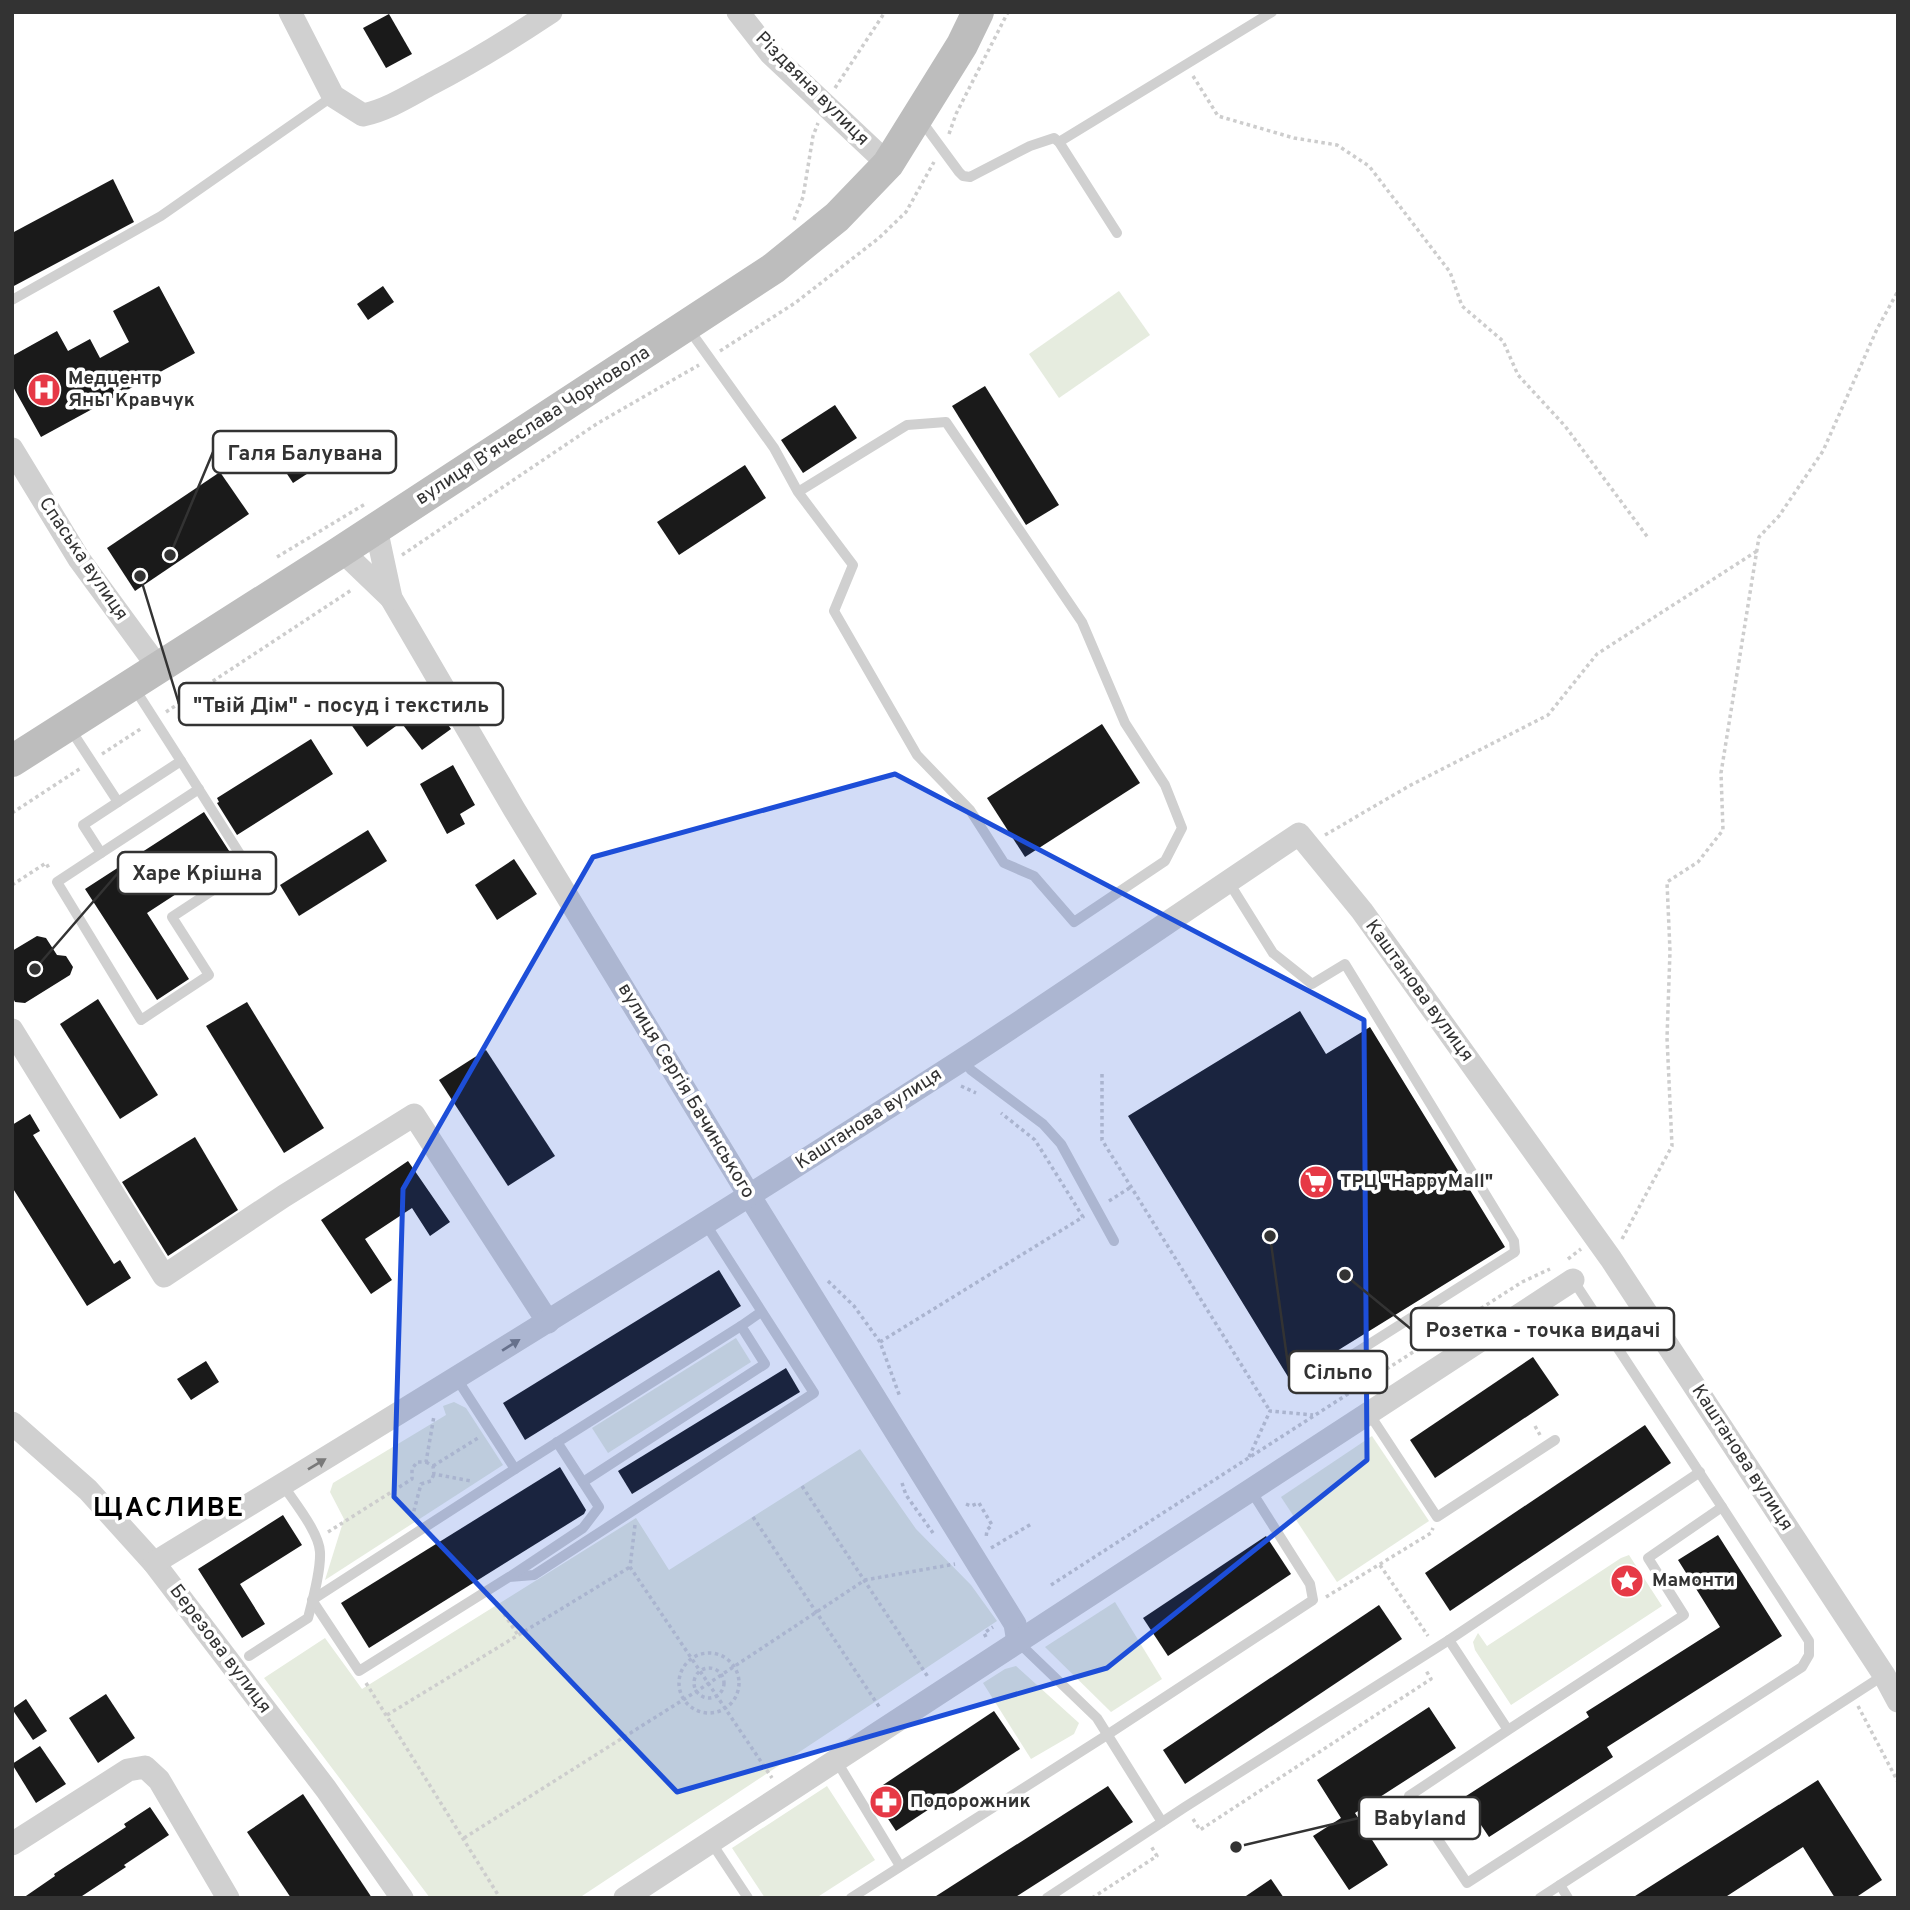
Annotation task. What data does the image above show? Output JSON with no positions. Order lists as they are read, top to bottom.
{
  "streets": {
    "main road": ["вулиця Вʼячеслава Чорновола"],
    "street": [
      "Різдвяна вулиця",
      "Спаська вулиця",
      "Каштанова вулиця",
      "вулиця Сергія Бачинського",
      "Березова вулиця"
    ]
  },
  "crossings": [
    ["Різдвяна вулиця", "вулиця Вʼячеслава Чорновола"],
    ["вулиця Вʼячеслава Чорновола", "Спаська вулиця"],
    ["вулиця Вʼячеслава Чорновола", "вулиця Сергія Бачинського"],
    ["Каштанова вулиця", "вулиця Сергія Бачинського"],
    ["Каштанова вулиця", "Березова вулиця"]
  ],
  "districts": ["ЩАСЛИВЕ"],
  "places": {
    "hospital": ["Медцентр Яны Кравчук"],
    "other": [
      "Галя Балувана",
      "\"Твій Дім\" - посуд і текстиль",
      "Харе Крішна",
      "Сільпо",
      "Розетка - точка видачі",
      "Babyland"
    ],
    "supermarket": ["ТРЦ \"HappyMall\""],
    "place": ["Мамонти"],
    "pharmacy": ["Подорожник"]
  }
}
